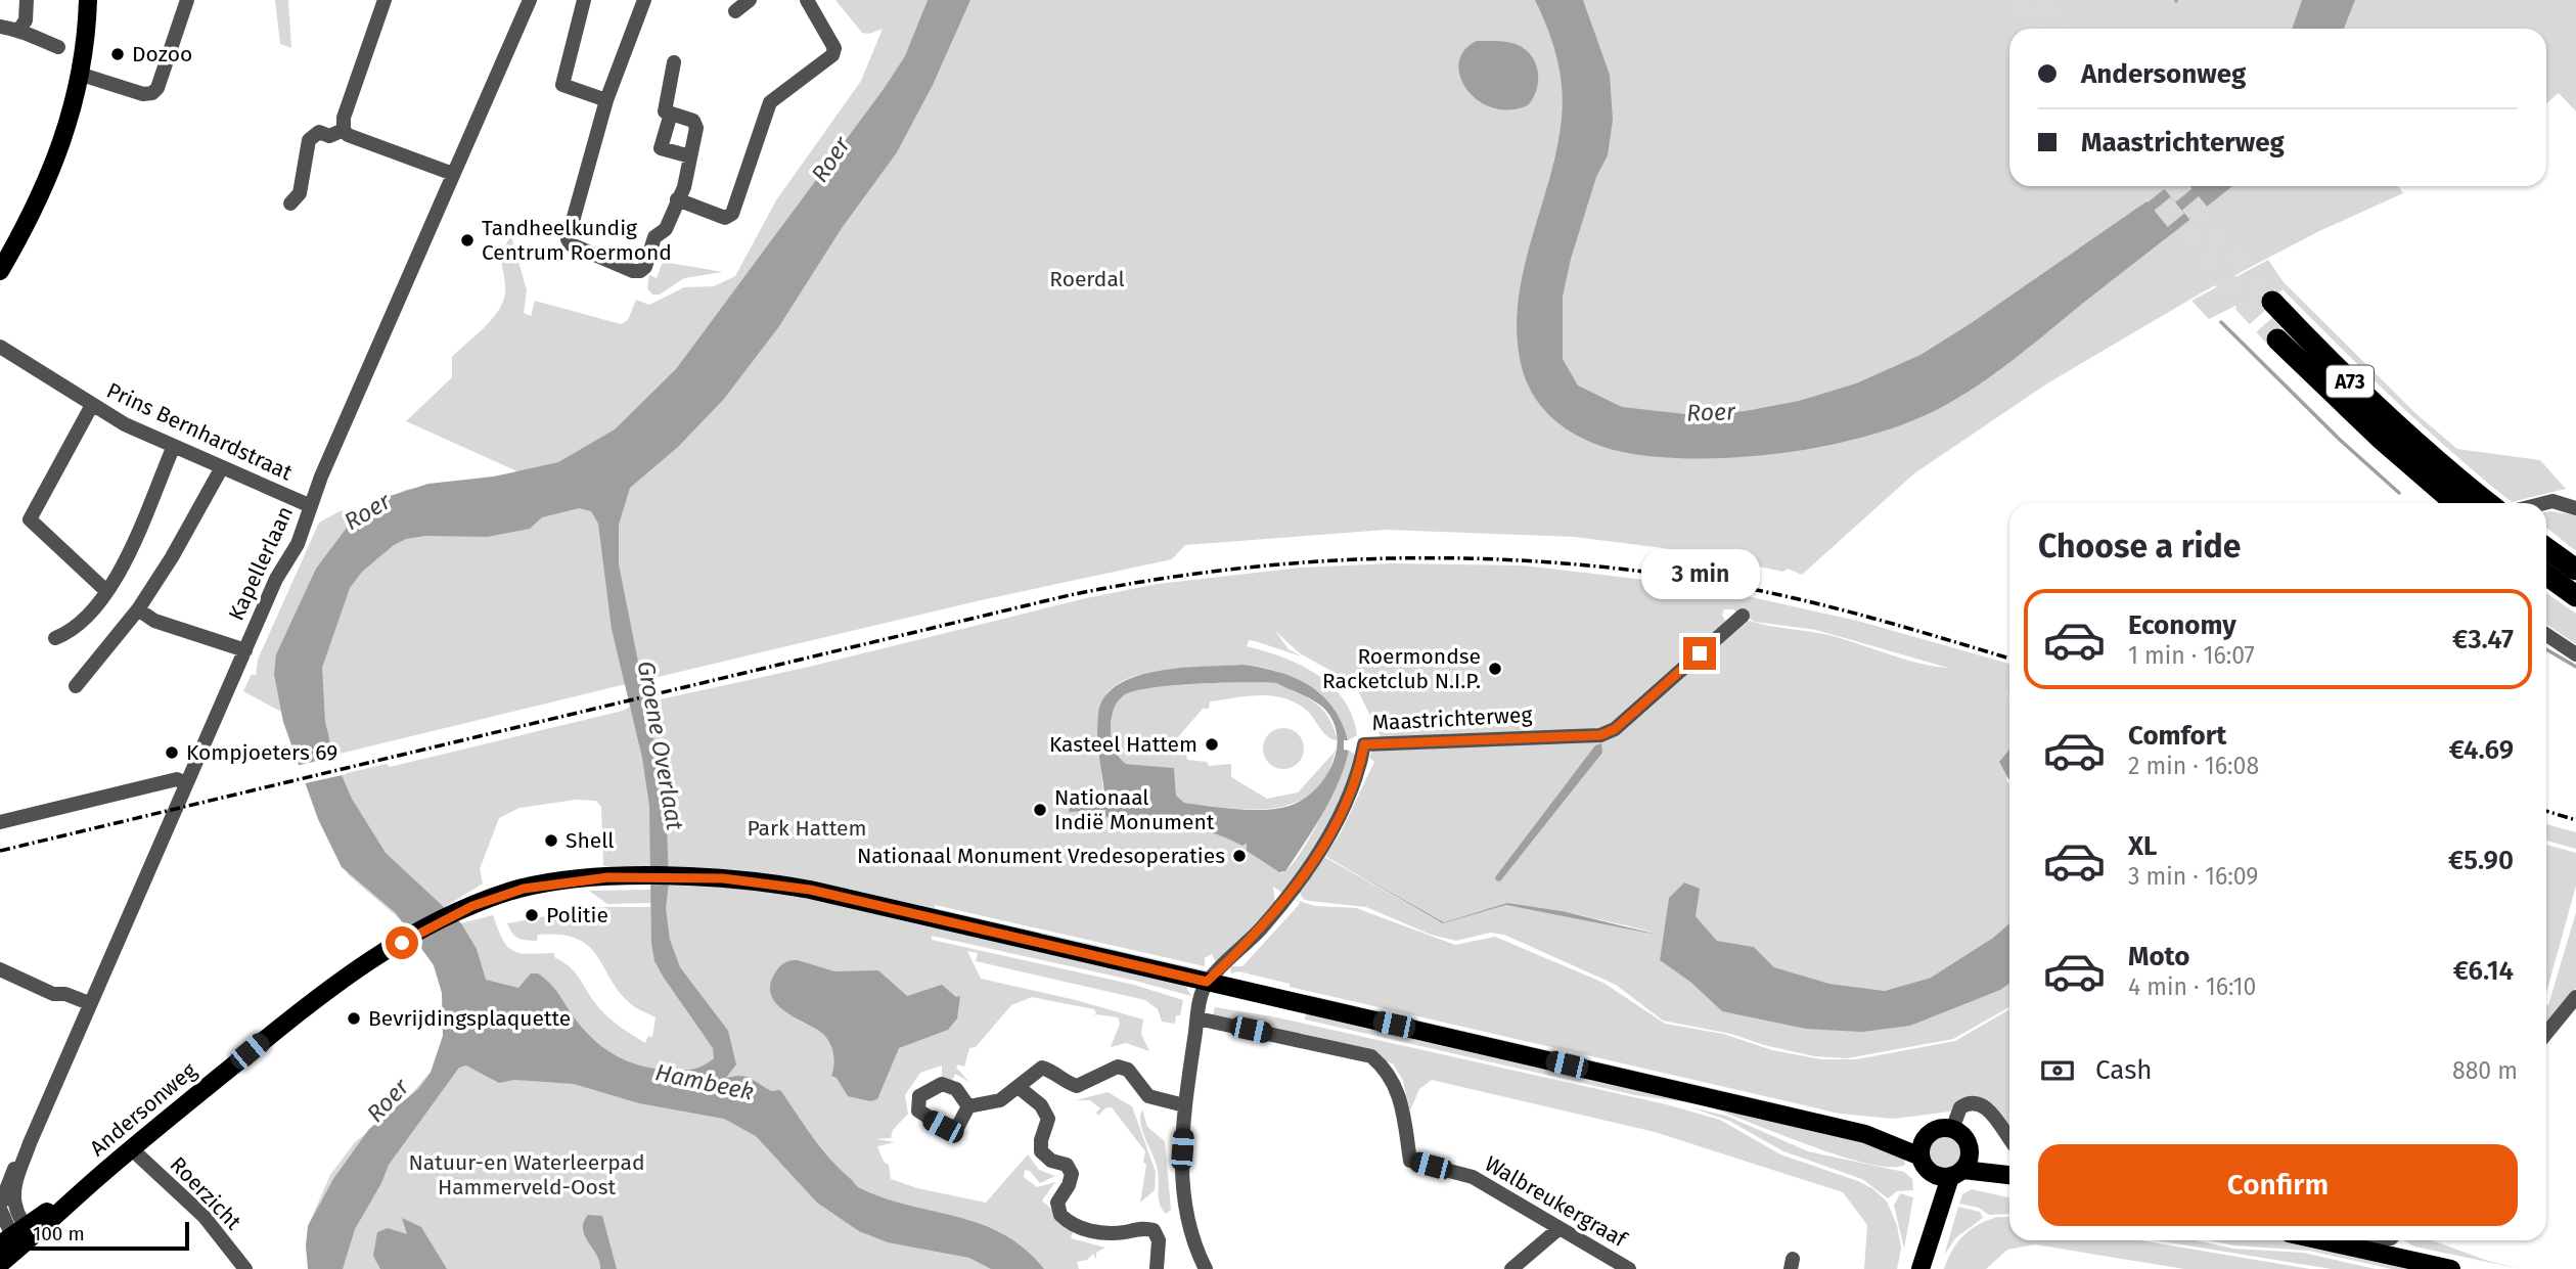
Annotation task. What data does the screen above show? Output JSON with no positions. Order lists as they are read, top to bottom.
{
  "streets": {
    "highway": ["A73"],
    "main road": ["Andersonweg"],
    "street": [
      "Prins Bernhardstraat",
      "Kapellerlaan",
      "Maastrichterweg",
      "Roerzicht",
      "Walbreukergraaf"
    ]
  },
  "crossings": [
    ["Prins Bernhardstraat", "Kapellerlaan"],
    ["Kapellerlaan", "Andersonweg"],
    ["Maastrichterweg", "Andersonweg"],
    ["Andersonweg", "Roerzicht"]
  ],
  "water": ["Roer", "Groene Overlaat", "Hambeek"],
  "parks": ["Roerdal", "Park Hattem", "Natuur-en Waterleerpad Hammerveld-Oost"],
  "places": [
    "Dozoo",
    "Tandheelkundig Centrum Roermond",
    "Roermondse Racketclub N.I.P.",
    "Kasteel Hattem",
    "Kompjoeters 69",
    "Nationaal Indië Monument",
    "Shell",
    "Nationaal Monument Vredesoperaties",
    "Politie",
    "Bevrijdingsplaquette"
  ],
  "scale_bar": "100 m",
  "page": {
    "banner": ["Andersonweg", "Maastrichterweg"],
    "heading": "Choose a ride",
    "bubble": "3 min",
    "list": [
      {
        "name": "Economy",
        "note": "1 min · 16:07",
        "value": "€3.47"
      },
      {
        "name": "Comfort",
        "note": "2 min · 16:08",
        "value": "€4.69"
      },
      {
        "name": "XL",
        "note": "3 min · 16:09",
        "value": "€5.90"
      },
      {
        "name": "Moto",
        "note": "4 min · 16:10",
        "value": "€6.14"
      }
    ],
    "pay": ["Cash", "880 m"],
    "buttons": "Confirm",
    "scale": "100 m"
  }
}
